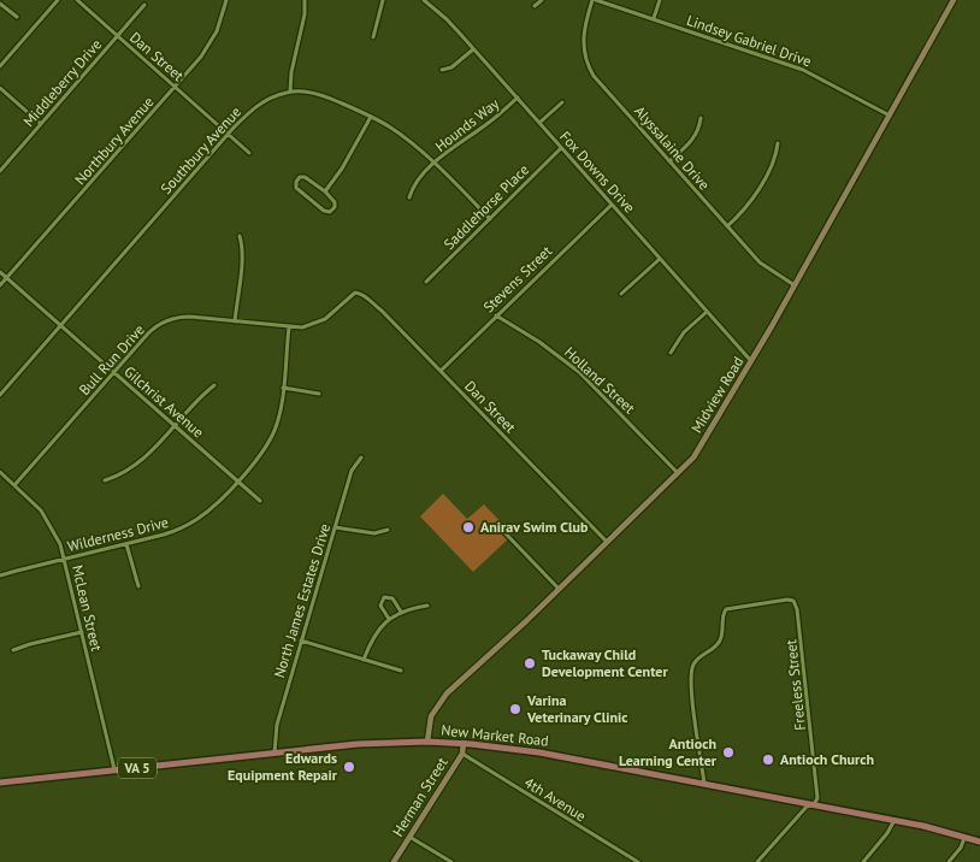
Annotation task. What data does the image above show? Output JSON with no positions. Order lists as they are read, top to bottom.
{
  "streets": {
    "main road": ["New Market Road", "VA 5"],
    "street": [
      "Lindsey Gabriel Drive",
      "Dan Street",
      "Middleberry Drive",
      "Hounds Way",
      "Northbury Avenue",
      "Alyssalaine Drive",
      "Southbury Avenue",
      "Fox Downs Drive",
      "Saddlehorse Place",
      "Stevens Street",
      "Bull Run Drive",
      "Holland Street",
      "Midview Road",
      "Gilchrist Avenue",
      "Wilderness Drive",
      "North James Estates Drive",
      "McLean Street",
      "Freeless Street",
      "Herman Street",
      "4th Avenue"
    ]
  },
  "crossings": [
    ["Lindsey Gabriel Drive", "Alyssalaine Drive"],
    ["Lindsey Gabriel Drive", "Midview Road"],
    ["Dan Street", "Middleberry Drive"],
    ["Dan Street", "Northbury Avenue"],
    ["Dan Street", "Southbury Avenue"],
    ["Dan Street", "Stevens Street"],
    ["Dan Street", "Bull Run Drive"],
    ["Dan Street", "Midview Road"],
    ["Hounds Way", "Southbury Avenue"],
    ["Hounds Way", "Fox Downs Drive"],
    ["Northbury Avenue", "Gilchrist Avenue"],
    ["Alyssalaine Drive", "Midview Road"],
    ["Southbury Avenue", "Saddlehorse Place"],
    ["Southbury Avenue", "Gilchrist Avenue"],
    ["Fox Downs Drive", "Saddlehorse Place"],
    ["Fox Downs Drive", "Stevens Street"],
    ["Fox Downs Drive", "Midview Road"],
    ["Stevens Street", "Holland Street"],
    ["Bull Run Drive", "Gilchrist Avenue"],
    ["Bull Run Drive", "Wilderness Drive"],
    ["Bull Run Drive", "McLean Street"],
    ["Holland Street", "Midview Road"],
    ["Midview Road", "New Market Road"],
    ["Gilchrist Avenue", "Wilderness Drive"],
    ["Wilderness Drive", "McLean Street"],
    ["North James Estates Drive", "New Market Road"],
    ["McLean Street", "New Market Road"],
    ["Freeless Street", "New Market Road"],
    ["New Market Road", "Herman Street"],
    ["Herman Street", "4th Avenue"]
  ],
  "places": [
    "Anirav Swim Club",
    "Tuckaway Child Development Center",
    "Varina Veterinary Clinic",
    "Antioch Learning Center",
    "Antioch Church",
    "Edwards Equipment Repair"
  ]
}
